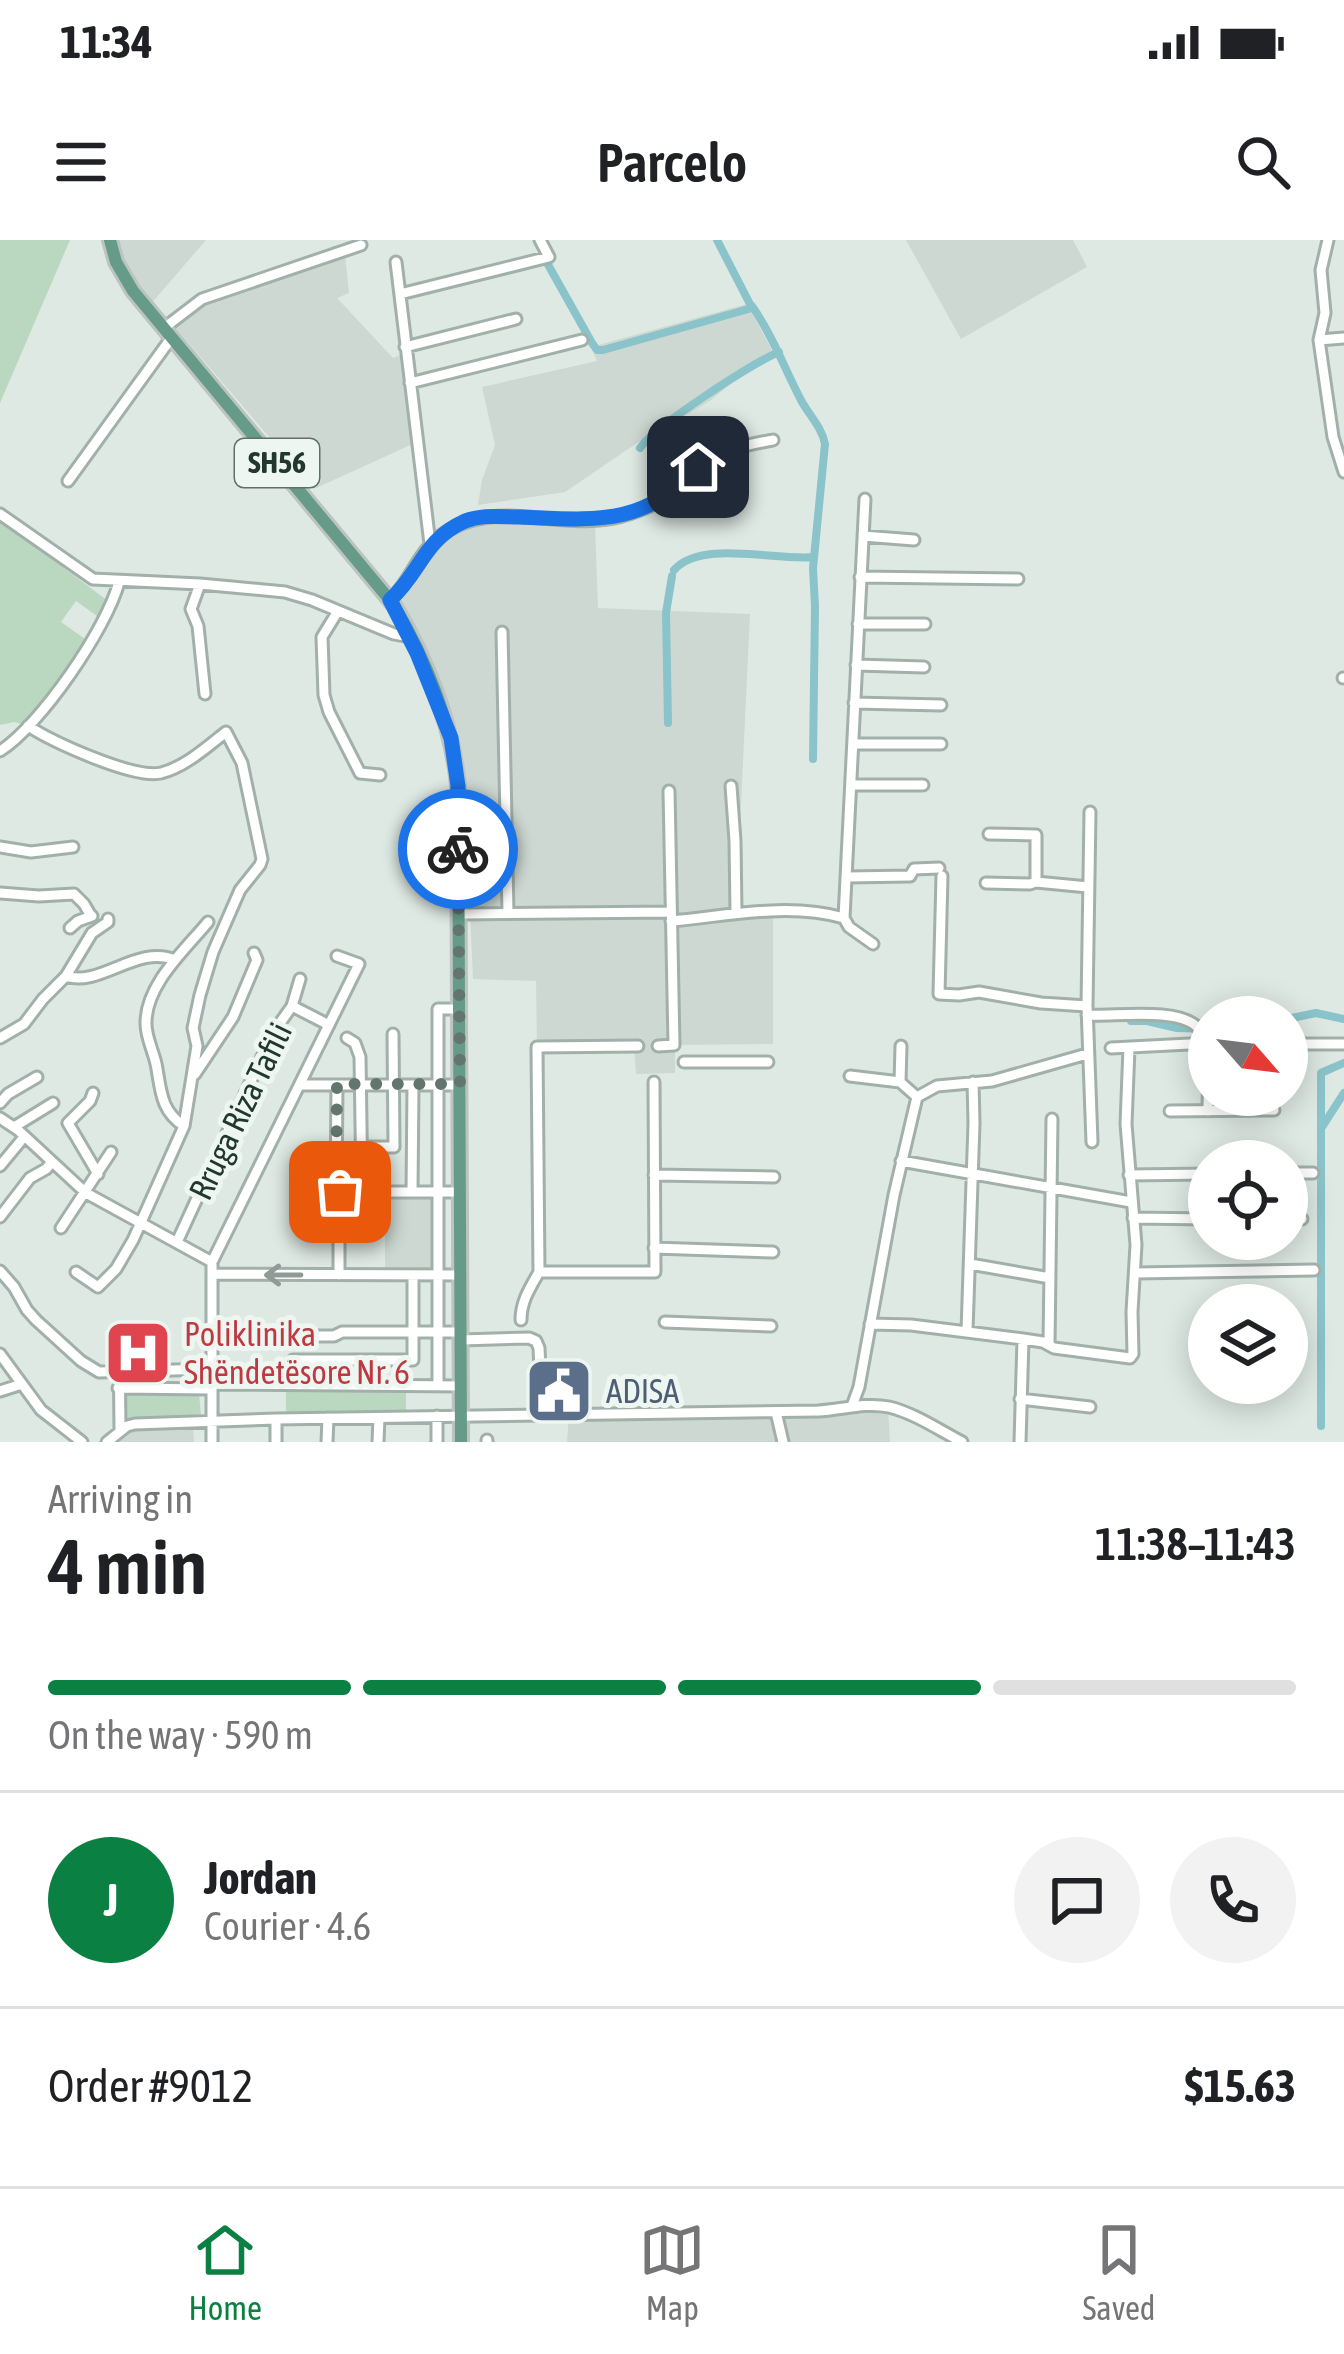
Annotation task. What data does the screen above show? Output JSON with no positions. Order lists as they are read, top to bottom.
{
  "streets": {
    "main road": ["SH56"],
    "street": ["Rruga Riza Tafili"]
  },
  "places": {
    "hospital": ["Poliklinika Shëndetësore Nr. 6"],
    "public building": ["ADISA"]
  },
  "north": "bottom right",
  "page": {
    "status": "11:34",
    "header": "Parcelo",
    "heading": ["4 min", "Arriving in", "11:38–11:43"],
    "panel": [
      "Jordan",
      "Courier · 4.6",
      "Order #9012",
      "$15.63"
    ],
    "bar": "On the way · 590 m",
    "round": "J",
    "tabs": ["Home", "Map", "Saved"]
  }
}
